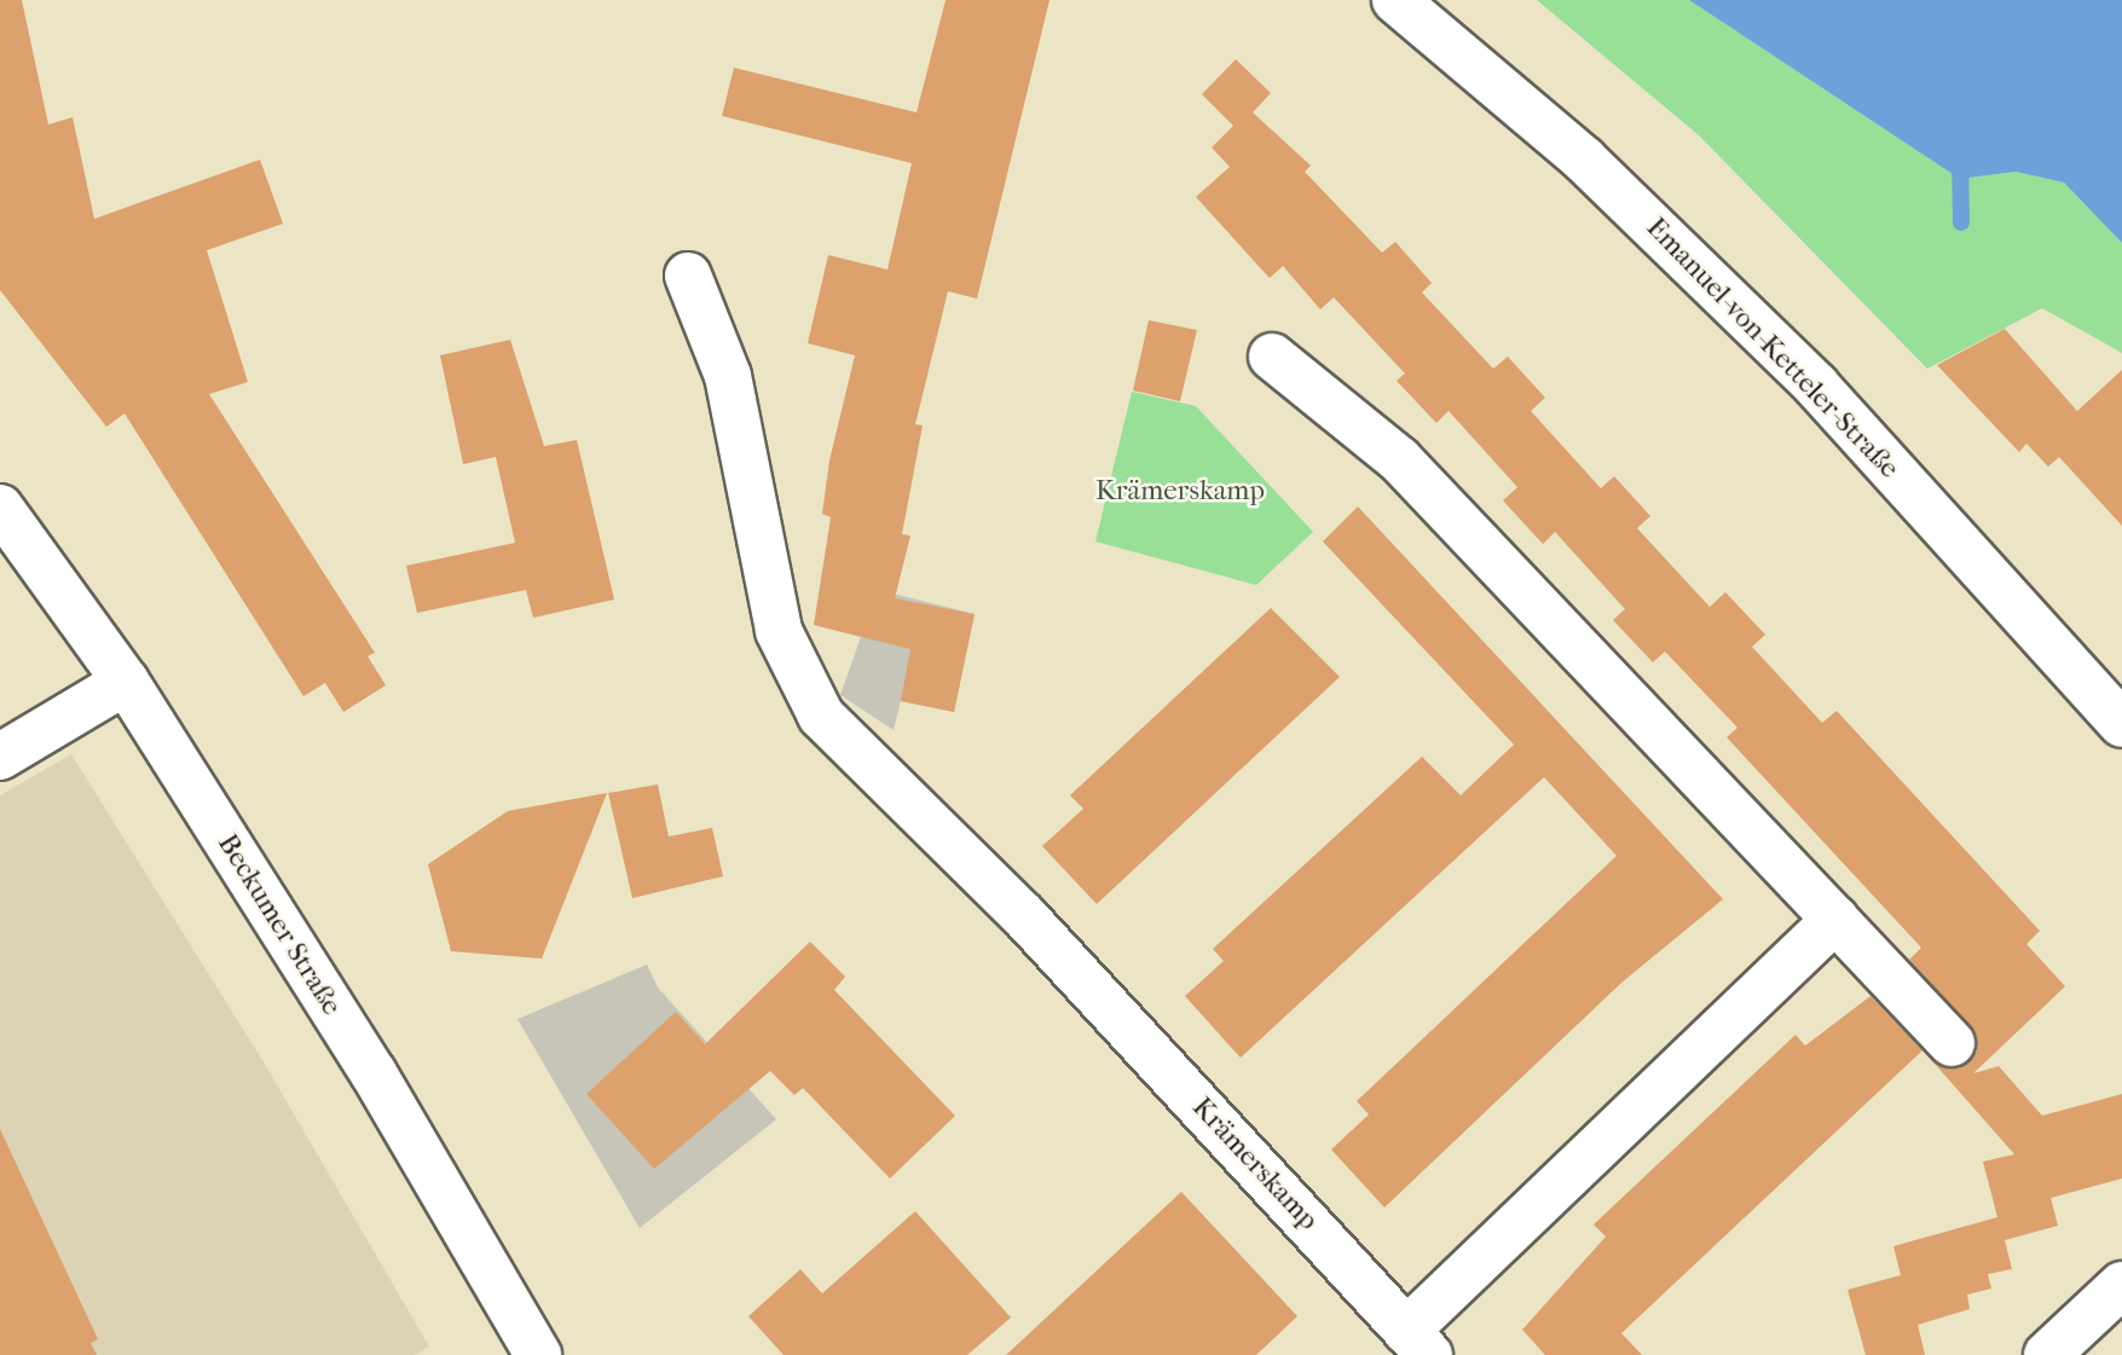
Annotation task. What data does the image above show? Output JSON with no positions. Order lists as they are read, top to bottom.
{
  "streets": {
    "street": ["Emanuel-von-Ketteler-Straße", "Beckumer Straße", "Krämerskamp"]
  },
  "parks": ["Krämerskamp"]
}
